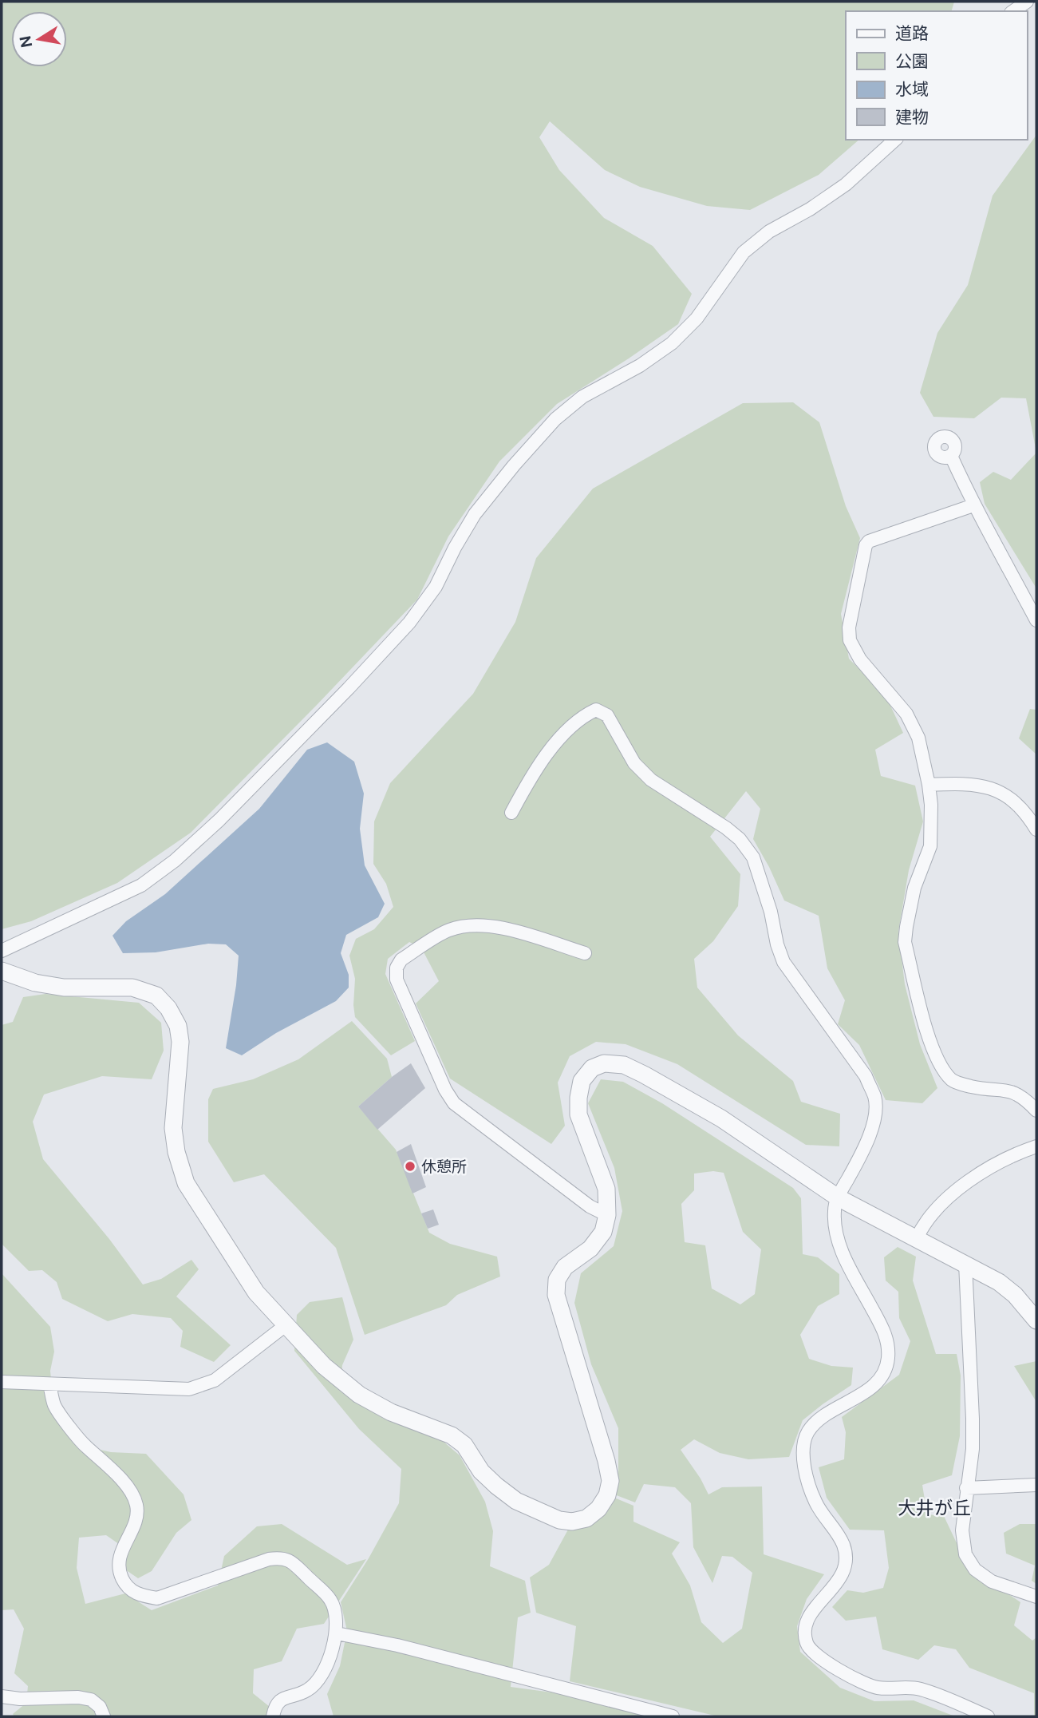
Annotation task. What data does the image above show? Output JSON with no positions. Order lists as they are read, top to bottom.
{
  "districts": ["大井が丘"],
  "places": ["休憩所"],
  "legend": [
    "道路",
    "公園",
    "水域",
    "建物"
  ],
  "north": "left"
}
